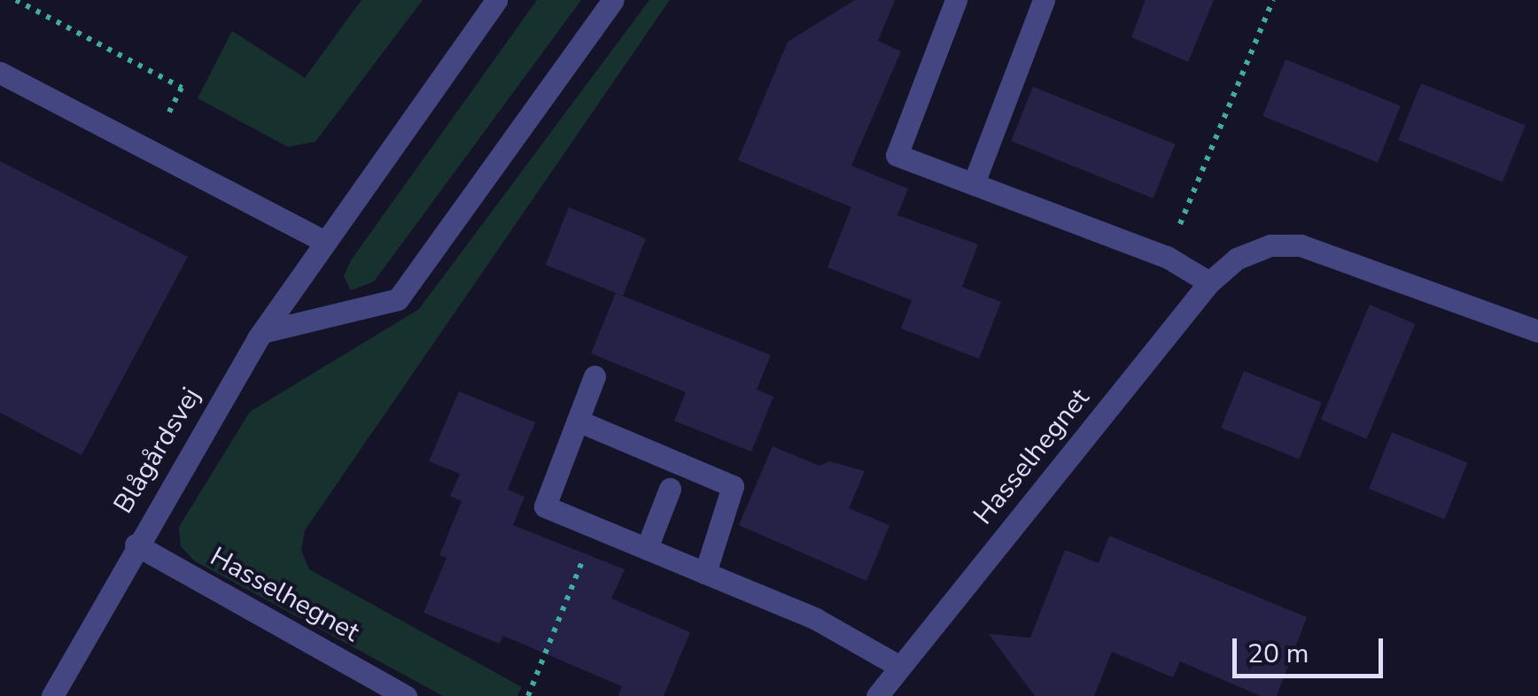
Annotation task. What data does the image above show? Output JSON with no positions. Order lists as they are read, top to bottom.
{
  "streets": {
    "street": ["Blågårdsvej", "Hasselhegnet"]
  },
  "crossings": [
    ["Blågårdsvej", "Hasselhegnet"]
  ],
  "scale_bar": "20 m"
}
